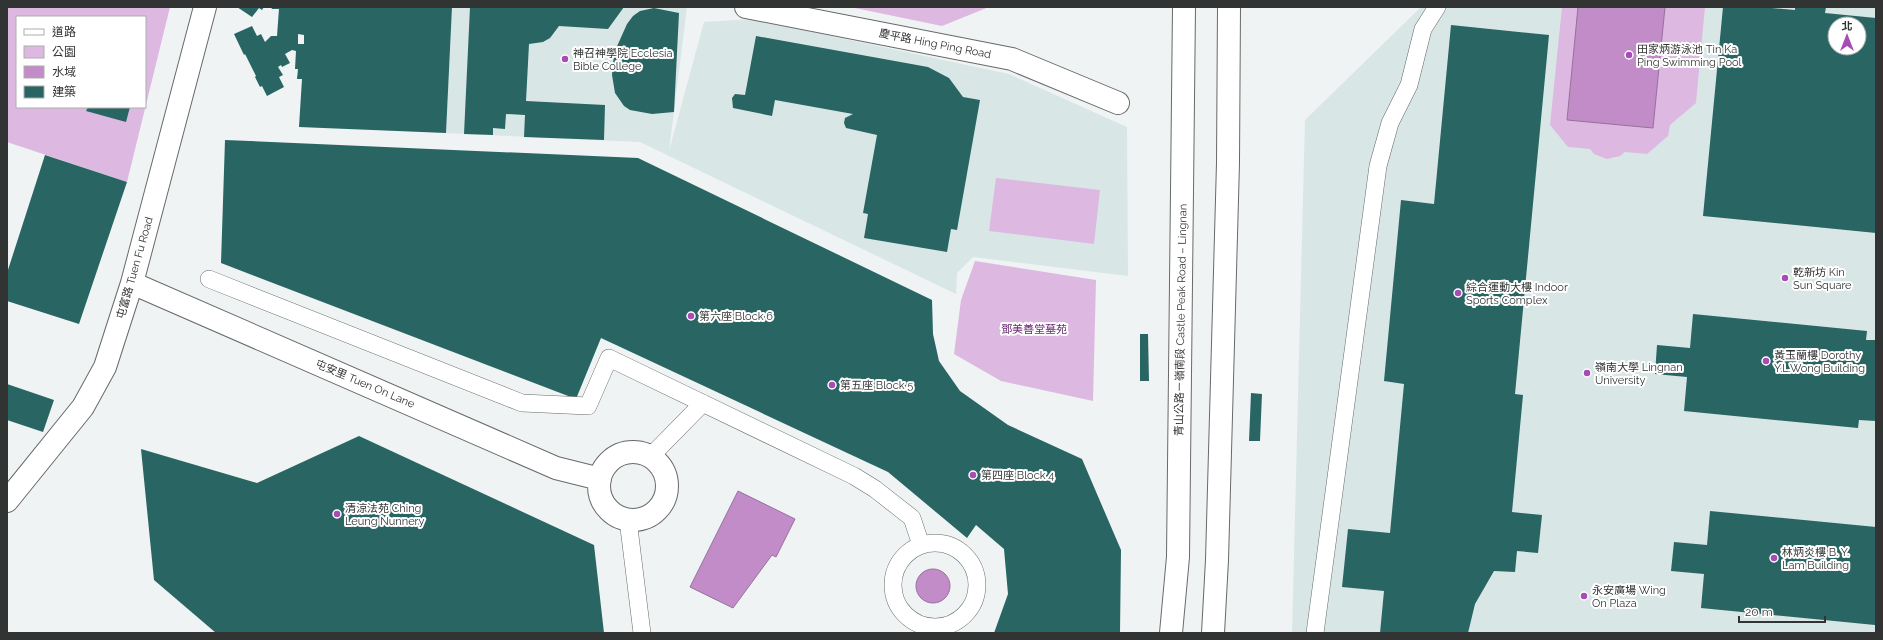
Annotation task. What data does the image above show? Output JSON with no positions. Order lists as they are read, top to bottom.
{
  "streets": {
    "street": [
      "慶平路 Hing Ping Road",
      "屯富路 Tuen Fu Road",
      "青山公路－嶺南段 Castle Peak Road – Lingnan",
      "屯安里 Tuen On Lane"
    ]
  },
  "crossings": [
    ["屯富路 Tuen Fu Road", "屯安里 Tuen On Lane"]
  ],
  "parks": ["鄧美善堂墓苑"],
  "places": [
    "田家炳游泳池 Tin Ka Ping Swimming Pool",
    "神召神學院 Ecclesia Bible College",
    "乾新坊 Kin Sun Square",
    "綜合運動大樓 Indoor Sports Complex",
    "第六座 Block 6",
    "黃玉蘭樓 Dorothy Y.L.Wong Building",
    "嶺南大學 Lingnan University",
    "第五座 Block 5",
    "第四座 Block 4",
    "清涼法苑 Ching Leung Nunnery",
    "林炳炎樓 B. Y. Lam Building",
    "永安廣場 Wing On Plaza"
  ],
  "legend": [
    "道路",
    "公園",
    "水域",
    "建築"
  ],
  "scale_bar": "20 m",
  "north": "top"
}
